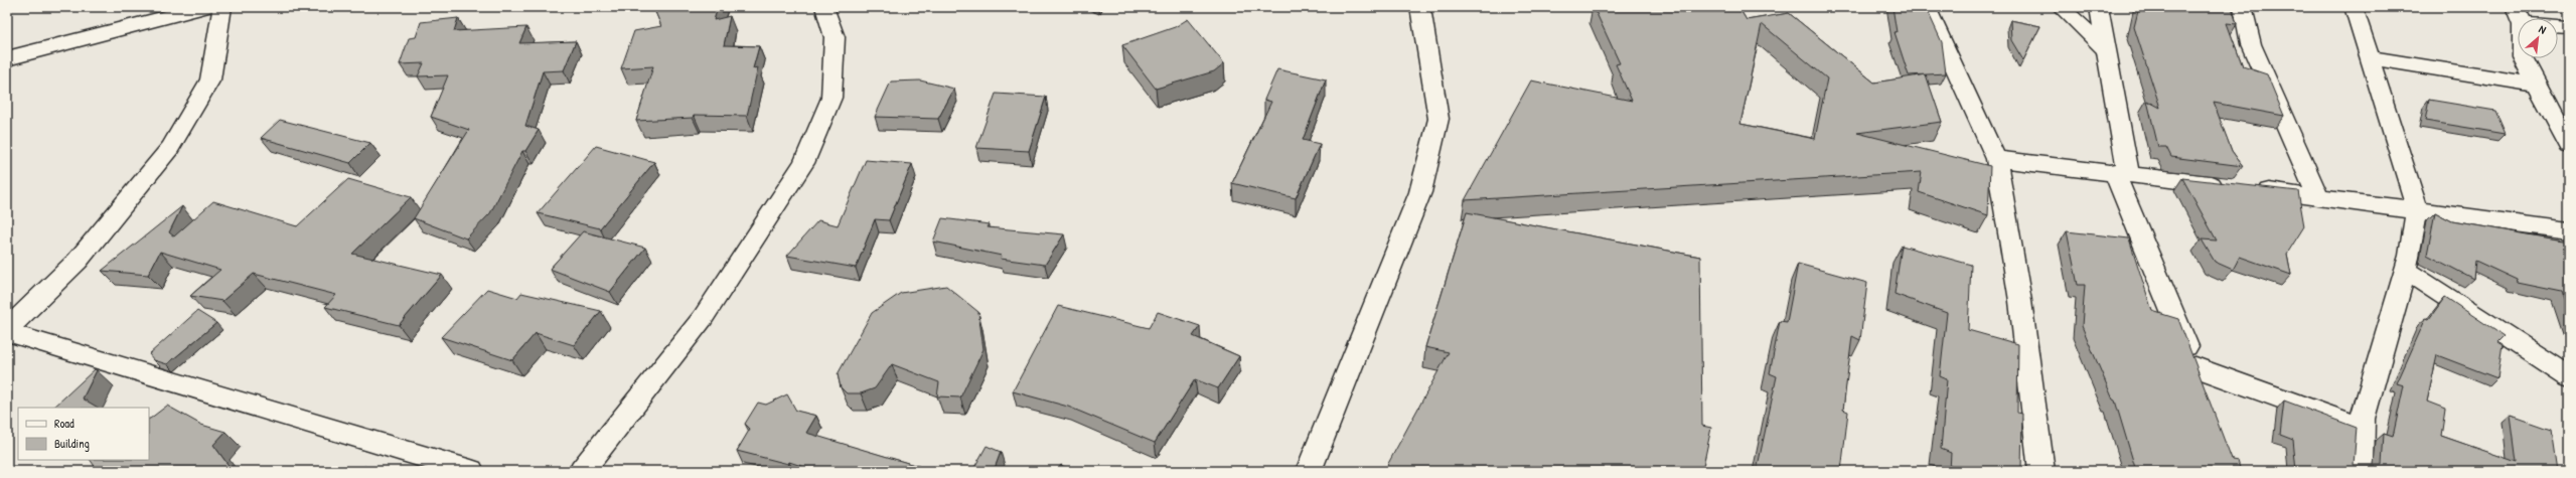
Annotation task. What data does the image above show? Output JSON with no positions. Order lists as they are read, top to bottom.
{
  "legend": ["Road", "Building"],
  "north": "top right"
}
